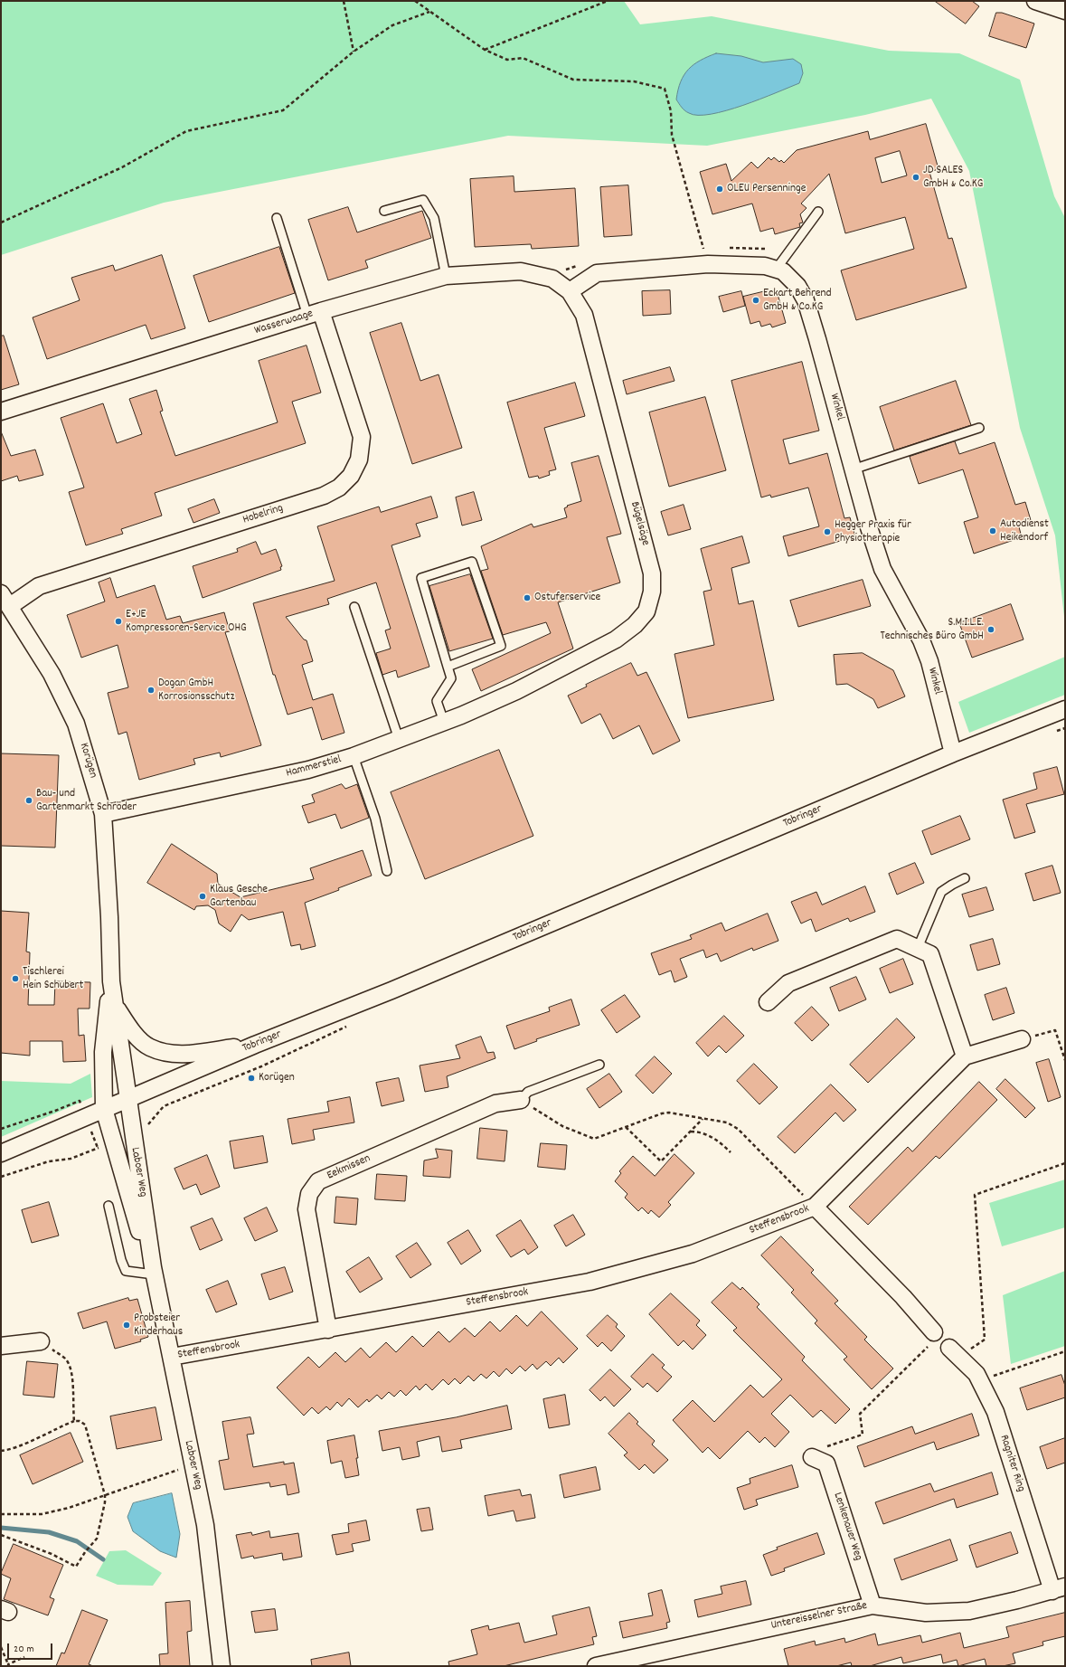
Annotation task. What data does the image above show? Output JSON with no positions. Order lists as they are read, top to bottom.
{
  "streets": {
    "street": [
      "Wasserwaage",
      "Winkel",
      "Hobelring",
      "Bügelsäge",
      "Korügen",
      "Hammerstiel",
      "Tobringer",
      "Eekmissen",
      "Laboer Weg",
      "Steffensbrook",
      "Ragniter Ring",
      "Lenkenauer Weg",
      "Untereisselner Straße"
    ]
  },
  "crossings": [
    ["Wasserwaage", "Winkel"],
    ["Wasserwaage", "Hobelring"],
    ["Wasserwaage", "Bügelsäge"],
    ["Winkel", "Bügelsäge"],
    ["Winkel", "Tobringer"],
    ["Hobelring", "Korügen"],
    ["Bügelsäge", "Hammerstiel"],
    ["Korügen", "Hammerstiel"],
    ["Korügen", "Tobringer"],
    ["Korügen", "Laboer Weg"],
    ["Tobringer", "Laboer Weg"],
    ["Eekmissen", "Steffensbrook"],
    ["Laboer Weg", "Steffensbrook"],
    ["Ragniter Ring", "Untereisselner Straße"],
    ["Lenkenauer Weg", "Untereisselner Straße"]
  ],
  "places": [
    "JD SALES GmbH & Co.KG",
    "OLEU Persenninge",
    "Eckart Behrend GmbH & Co.KG",
    "Autodienst Heikendorf",
    "Hegger Praxis für Physiotherapie",
    "Ostuferservice",
    "E+JE Kompressoren-Service OHG",
    "S.M.I.L.E. Technisches Büro GmbH",
    "Dogan GmbH Korrosionsschutz",
    "Bau- und Gartenmarkt Schröder",
    "Klaus Gesche Gartenbau",
    "Tischlerei Hein Schubert",
    "Korügen",
    "Probsteier Kinderhaus"
  ],
  "scale_bar": "20 m"
}
